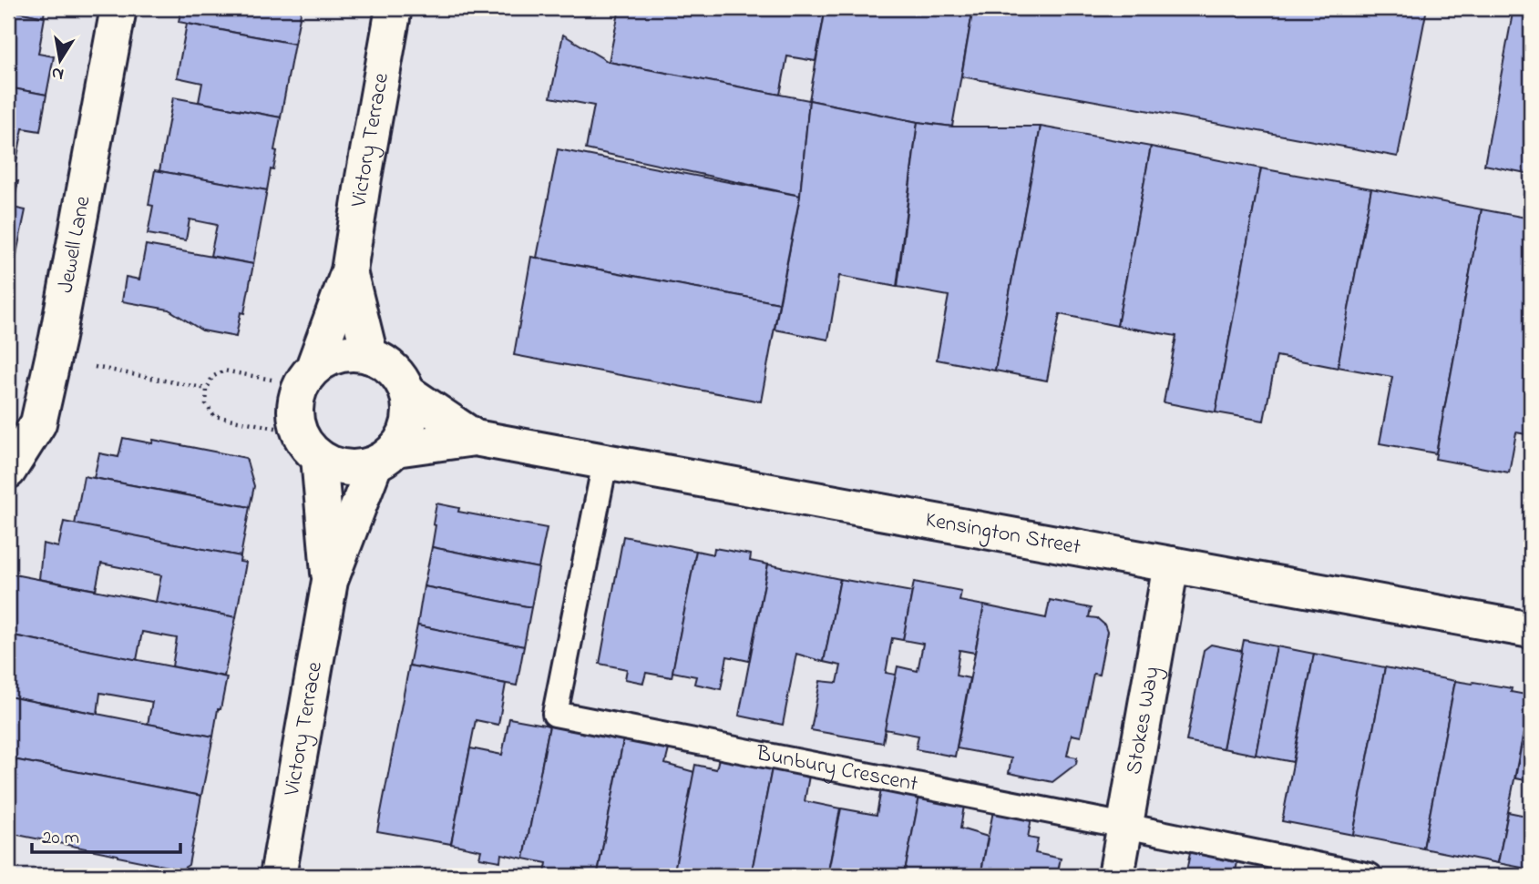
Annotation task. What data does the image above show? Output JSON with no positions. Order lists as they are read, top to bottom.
{
  "streets": {
    "street": [
      "Victory Terrace",
      "Jewell Lane",
      "Kensington Street",
      "Stokes Way"
    ],
    "lane": ["Bunbury Crescent"]
  },
  "crossings": [
    ["Victory Terrace", "Kensington Street"],
    ["Kensington Street", "Stokes Way"],
    ["Kensington Street", "Bunbury Crescent"],
    ["Stokes Way", "Bunbury Crescent"]
  ],
  "scale_bar": "20 m",
  "north": "bottom"
}
